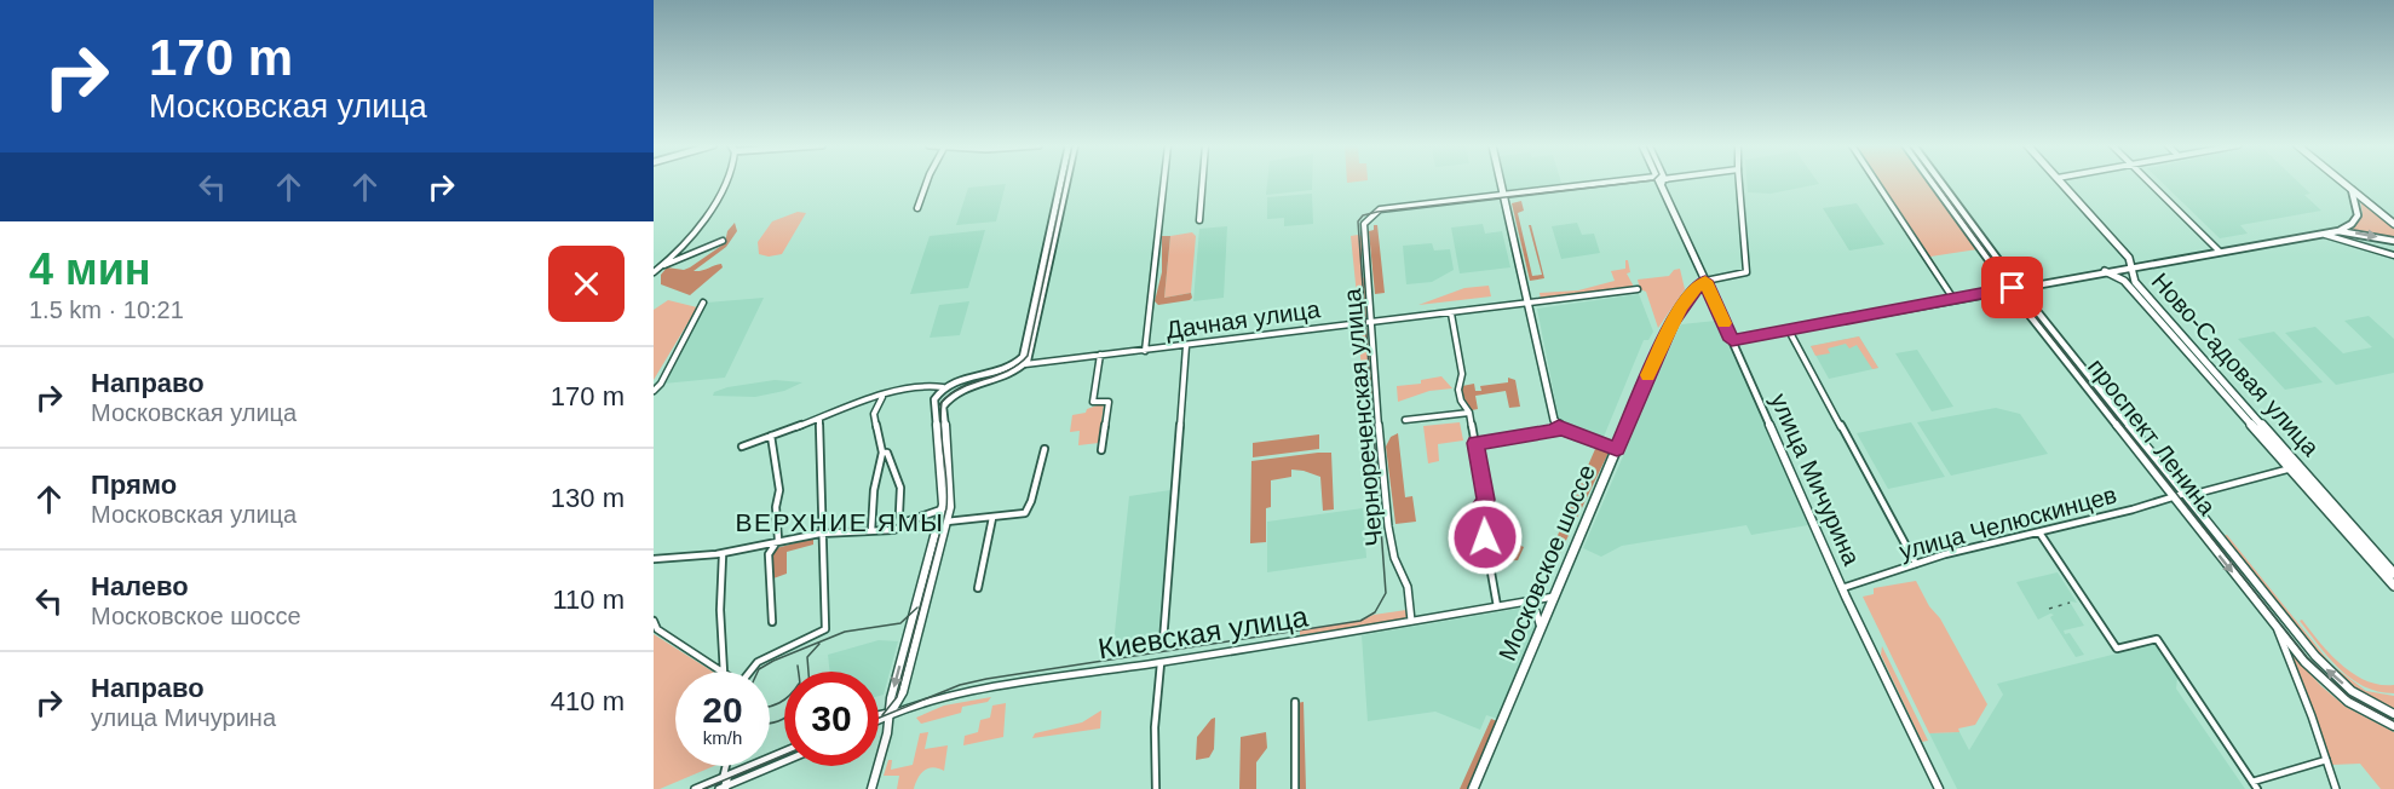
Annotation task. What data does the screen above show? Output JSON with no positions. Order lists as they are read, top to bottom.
{
  "streets": {
    "main road": [
      "Ново-Садовая улица",
      "проспект Ленина",
      "улица Мичурина",
      "Московское шоссе"
    ],
    "street": [
      "Дачная улица",
      "Чернореченская улица",
      "улица Челюскинцев",
      "Киевская улица"
    ]
  },
  "crossings": [
    ["Дачная улица", "Чернореченская улица"],
    ["Чернореченская улица", "Киевская улица"],
    ["проспект Ленина", "улица Челюскинцев"],
    ["улица Мичурина", "улица Челюскинцев"],
    ["улица Мичурина", "Московское шоссе"],
    ["Московское шоссе", "Киевская улица"]
  ],
  "districts": ["ВЕРХНИЕ ЯМЫ"],
  "page": {
    "turn": ["170 m", "Московская улица"],
    "heading": ["4 мин", "1.5 km · 10:21"],
    "list": [
      {
        "name": "Направо",
        "note": "Московская улица",
        "value": "170 m"
      },
      {
        "name": "Прямо",
        "note": "Московская улица",
        "value": "130 m"
      },
      {
        "name": "Налево",
        "note": "Московское шоссе",
        "value": "110 m"
      },
      {
        "name": "Направо",
        "note": "улица Мичурина",
        "value": "410 m"
      }
    ],
    "speed": "20 km/h",
    "limit": "30"
  }
}
